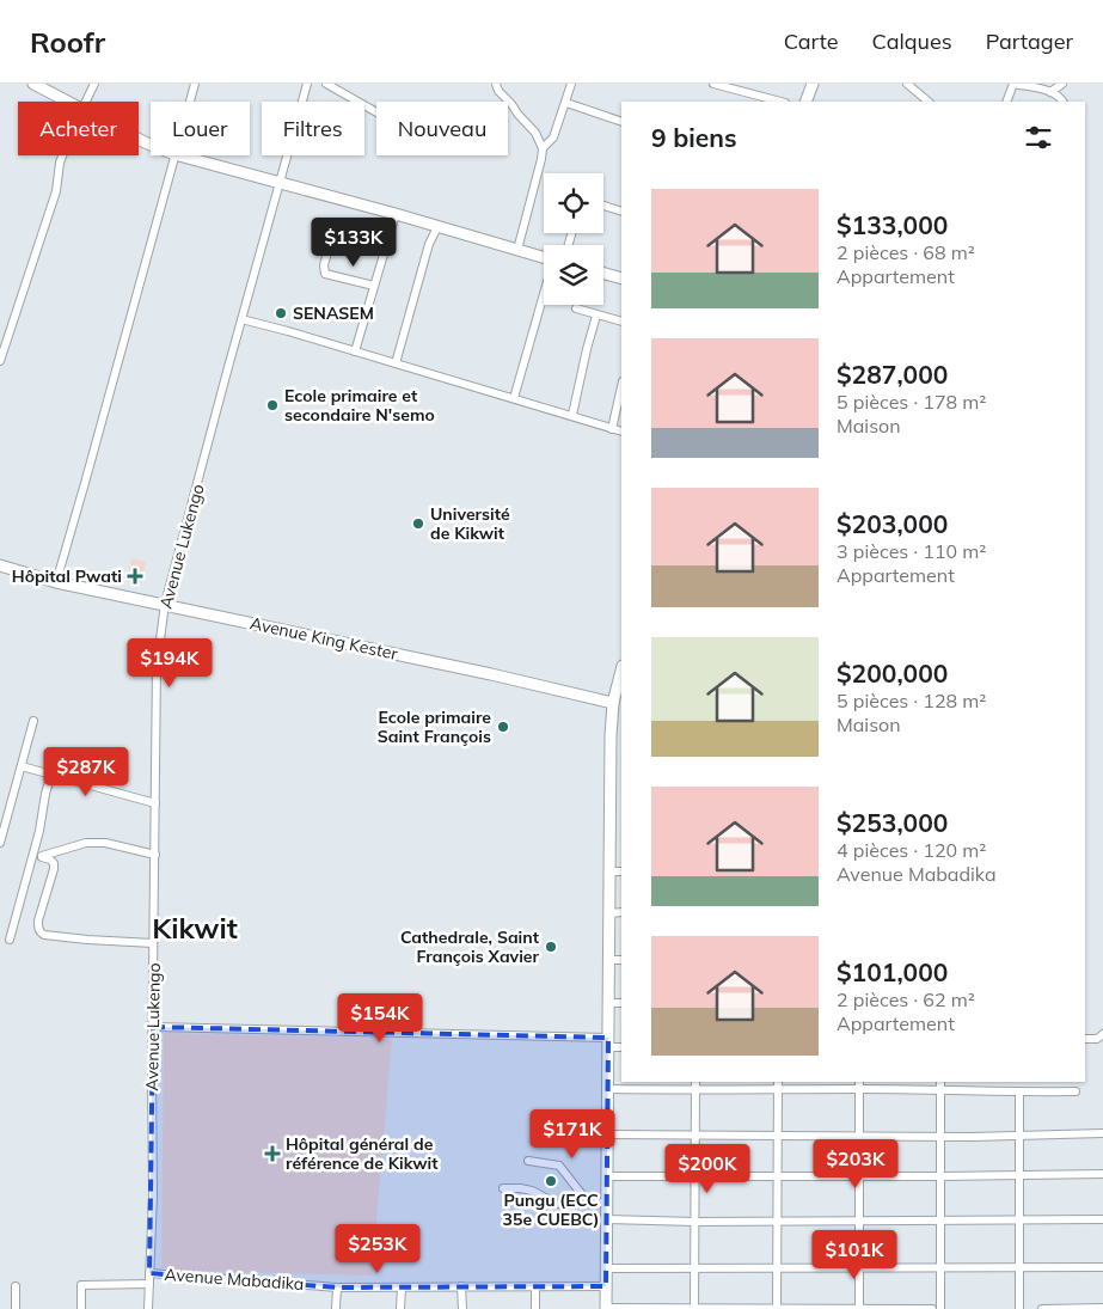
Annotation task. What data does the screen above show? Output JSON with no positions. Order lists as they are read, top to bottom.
{
  "streets": {
    "street": ["Avenue Lukengo", "Avenue King Kester", "Avenue Mabadika"]
  },
  "crossings": [
    ["Avenue Lukengo", "Avenue King Kester"],
    ["Avenue Lukengo", "Avenue Mabadika"]
  ],
  "districts": ["Kikwit"],
  "places": {
    "other": [
      "SENASEM",
      "Ecole primaire et secondaire N'semo",
      "Université de Kikwit",
      "Ecole primaire Saint François",
      "Cathedrale, Saint François Xavier",
      "Pungu (ECC 35e CUEBC)"
    ],
    "health": ["Hôpital Pwati", "Hôpital général de référence de Kikwit"]
  },
  "page": {
    "header": "Roofr",
    "nav": ["Carte", "Calques", "Partager"],
    "chip": [
      "Acheter",
      "Louer",
      "Filtres",
      "Nouveau"
    ],
    "heading": "9 biens",
    "list": [
      {
        "name": "$133,000",
        "note": "2 pièces · 68 m² · Appartement"
      },
      {
        "name": "$287,000",
        "note": "5 pièces · 178 m² · Maison"
      },
      {
        "name": "$203,000",
        "note": "3 pièces · 110 m² · Appartement"
      },
      {
        "name": "$200,000",
        "note": "5 pièces · 128 m² · Maison"
      },
      {
        "name": "$253,000",
        "note": "4 pièces · 120 m² · Avenue Mabadika"
      },
      {
        "name": "$101,000",
        "note": "2 pièces · 62 m² · Appartement"
      }
    ],
    "price": [
      "$133K",
      "$194K",
      "$287K",
      "$154K",
      "$171K",
      "$203K",
      "$200K",
      "$253K",
      "$101K"
    ]
  }
}
